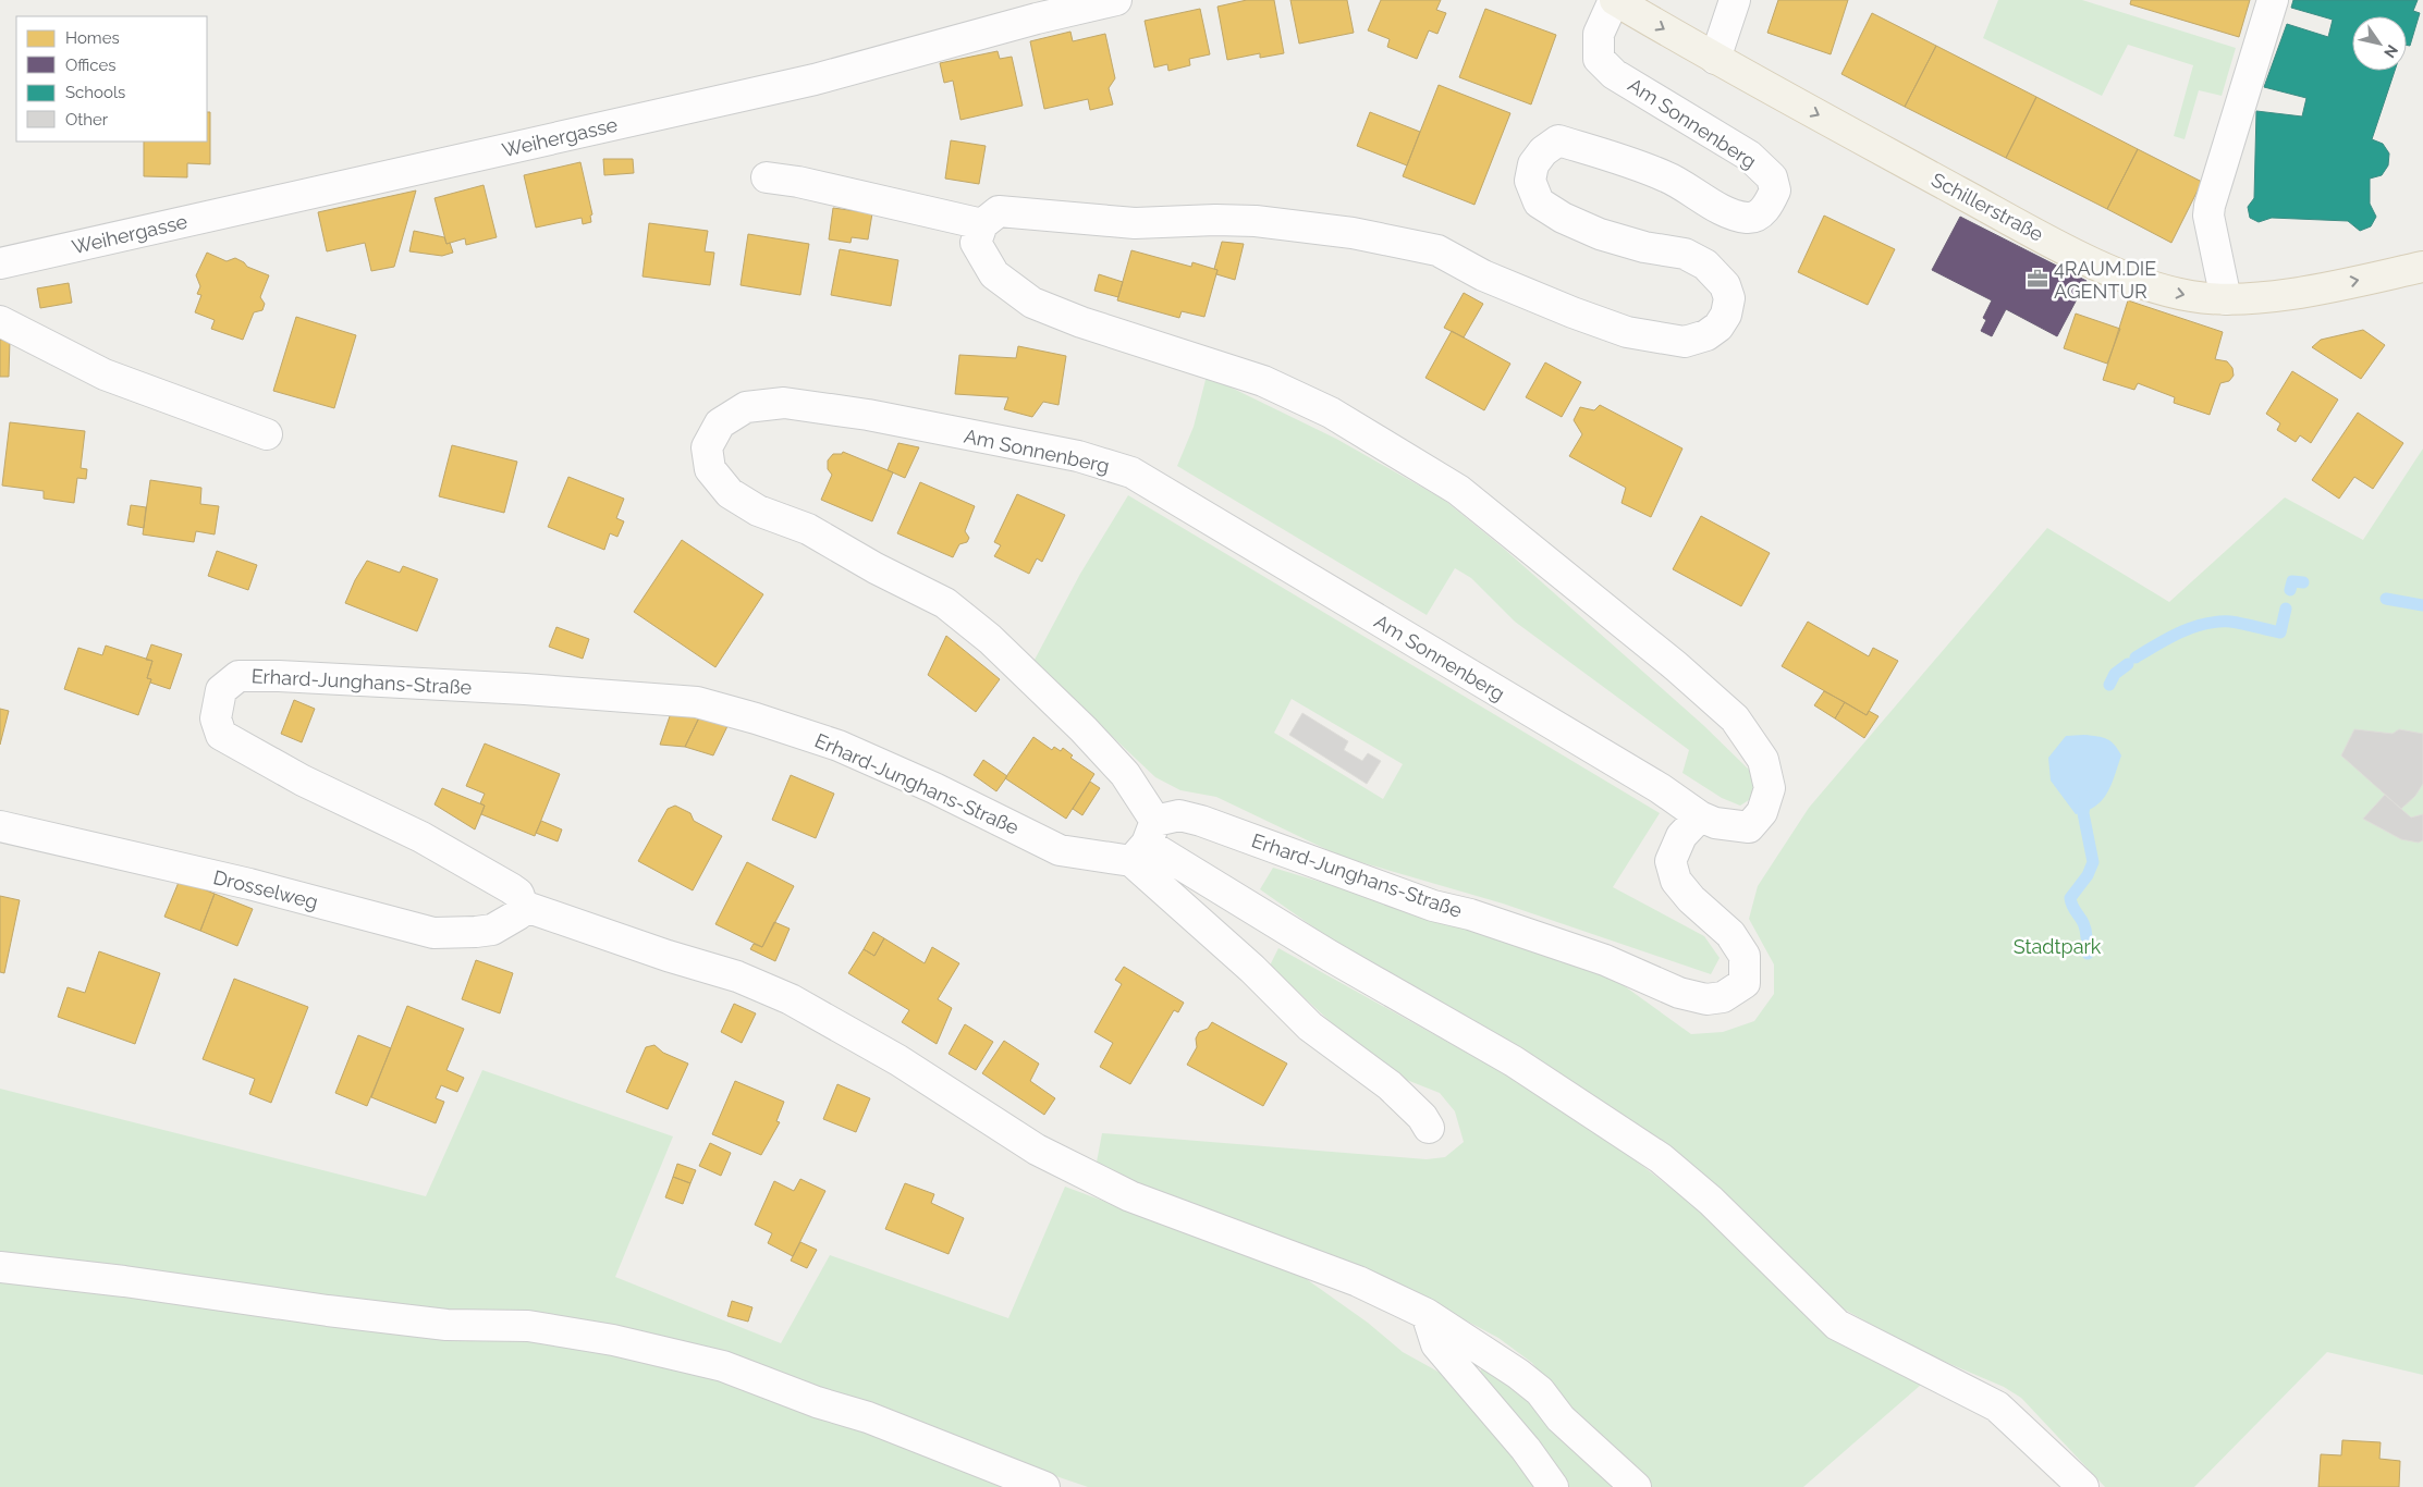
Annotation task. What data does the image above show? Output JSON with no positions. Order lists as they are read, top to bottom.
{
  "streets": {
    "main road": ["Schillerstraße"],
    "street": [
      "Am Sonnenberg",
      "Weihergasse",
      "Erhard-Junghans-Straße",
      "Drosselweg"
    ]
  },
  "crossings": [
    ["Am Sonnenberg", "Schillerstraße"],
    ["Am Sonnenberg", "Erhard-Junghans-Straße"],
    ["Erhard-Junghans-Straße", "Drosselweg"]
  ],
  "one_way": ["Schillerstraße"],
  "parks": ["Stadtpark"],
  "places": {
    "office": ["4RAUM.DIE AGENTUR"]
  },
  "legend": [
    "Homes",
    "Offices",
    "Schools",
    "Other"
  ],
  "north": "bottom right"
}
